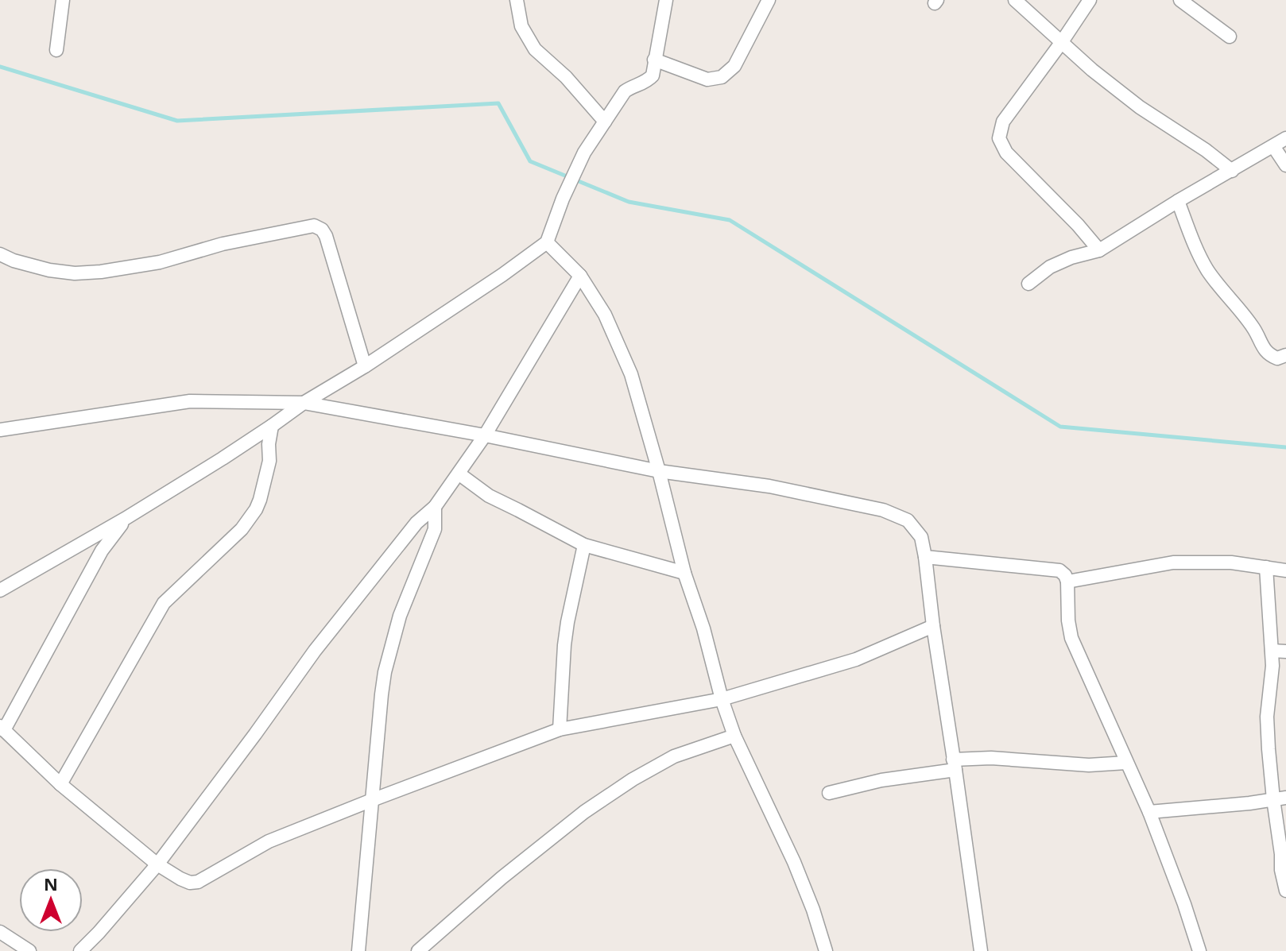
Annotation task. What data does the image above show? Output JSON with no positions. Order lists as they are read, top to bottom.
{
  "north": "top"
}
